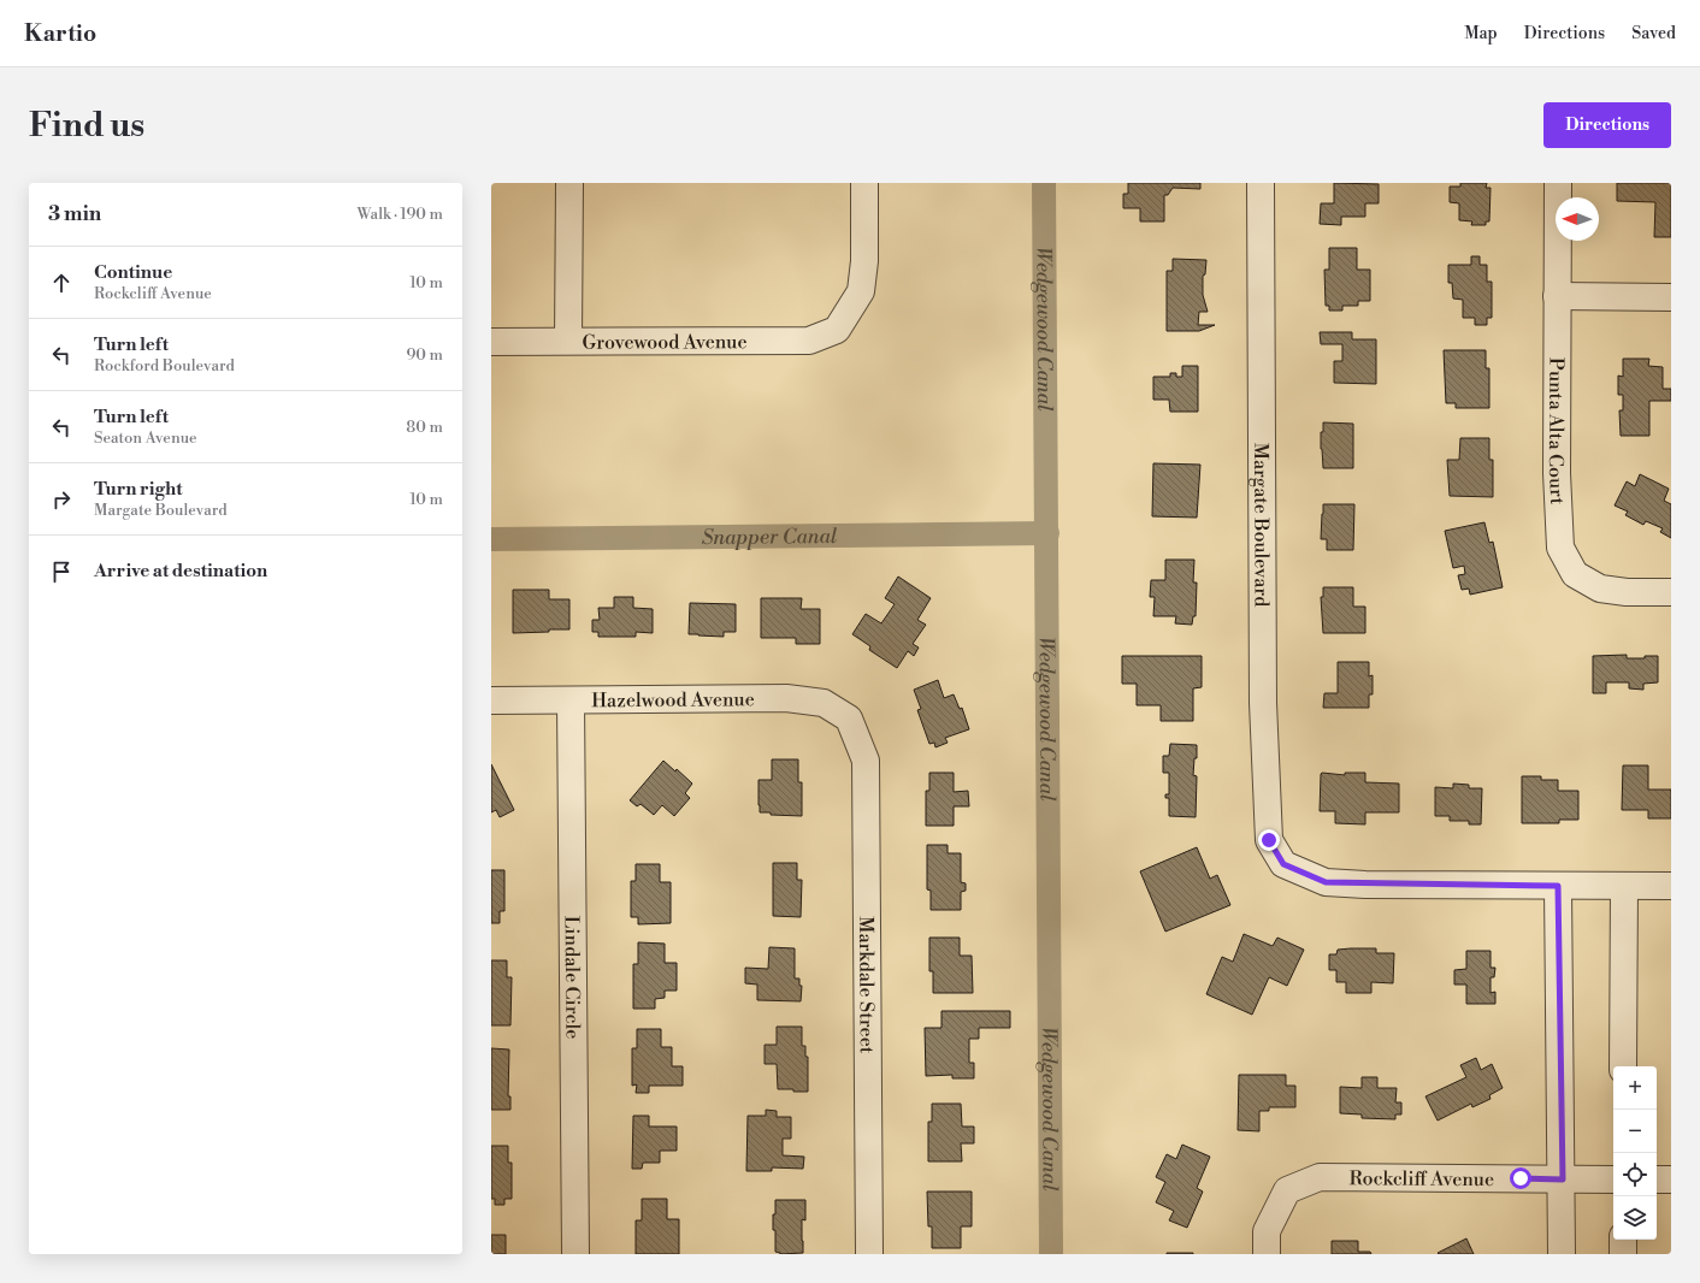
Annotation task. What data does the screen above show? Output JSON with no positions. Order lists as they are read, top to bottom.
{
  "streets": {
    "street": [
      "Grovewood Avenue",
      "Punta Alta Court",
      "Margate Boulevard",
      "Hazelwood Avenue",
      "Lindale Circle",
      "Markdale Street",
      "Rockcliff Avenue"
    ]
  },
  "crossings": [
    ["Hazelwood Avenue", "Lindale Circle"],
    ["Hazelwood Avenue", "Markdale Street"]
  ],
  "water": ["Wedgewood Canal", "Snapper Canal"],
  "north": "left",
  "page": {
    "header": "Kartio",
    "nav": ["Map", "Directions", "Saved"],
    "buttons": "Directions",
    "title": "Find us",
    "heading": ["3 min", "Walk · 190 m"],
    "list": [
      ["Continue", "Rockcliff Avenue", "10 m"],
      ["Turn left", "Rockford Boulevard", "90 m"],
      ["Turn left", "Seaton Avenue", "80 m"],
      ["Turn right", "Margate Boulevard", "10 m"],
      "Arrive at destination"
    ],
    "map_buttons": ["+", "−"]
  }
}
